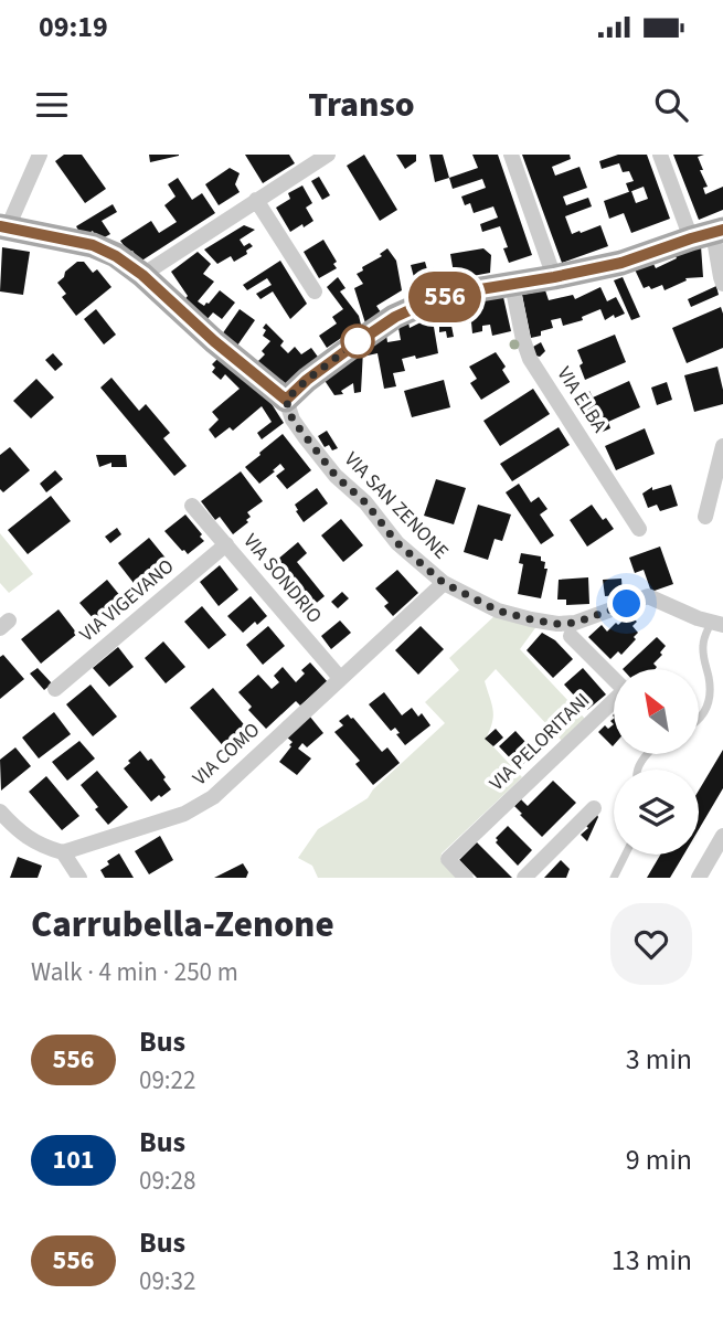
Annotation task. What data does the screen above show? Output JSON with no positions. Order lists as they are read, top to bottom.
{
  "streets": {
    "street": [
      "VIA ELBA",
      "VIA SAN ZENONE",
      "VIA SONDRIO",
      "VIA VIGEVANO",
      "VIA PELORITANI",
      "VIA COMO"
    ]
  },
  "crossings": [
    ["VIA SAN ZENONE", "VIA COMO"],
    ["VIA SONDRIO", "VIA VIGEVANO"],
    ["VIA SONDRIO", "VIA COMO"]
  ],
  "lines": ["bus line 556"],
  "north": "top left",
  "page": {
    "status": "09:19",
    "header": "Transo",
    "on_map": "556",
    "heading": ["Carrubella-Zenone", "Walk · 4 min · 250 m"],
    "list": [
      {
        "mark": "556",
        "name": "Bus",
        "note": "09:22",
        "value": "3 min"
      },
      {
        "mark": "101",
        "name": "Bus",
        "note": "09:28",
        "value": "9 min"
      },
      {
        "mark": "556",
        "name": "Bus",
        "note": "09:32",
        "value": "13 min"
      }
    ]
  }
}
